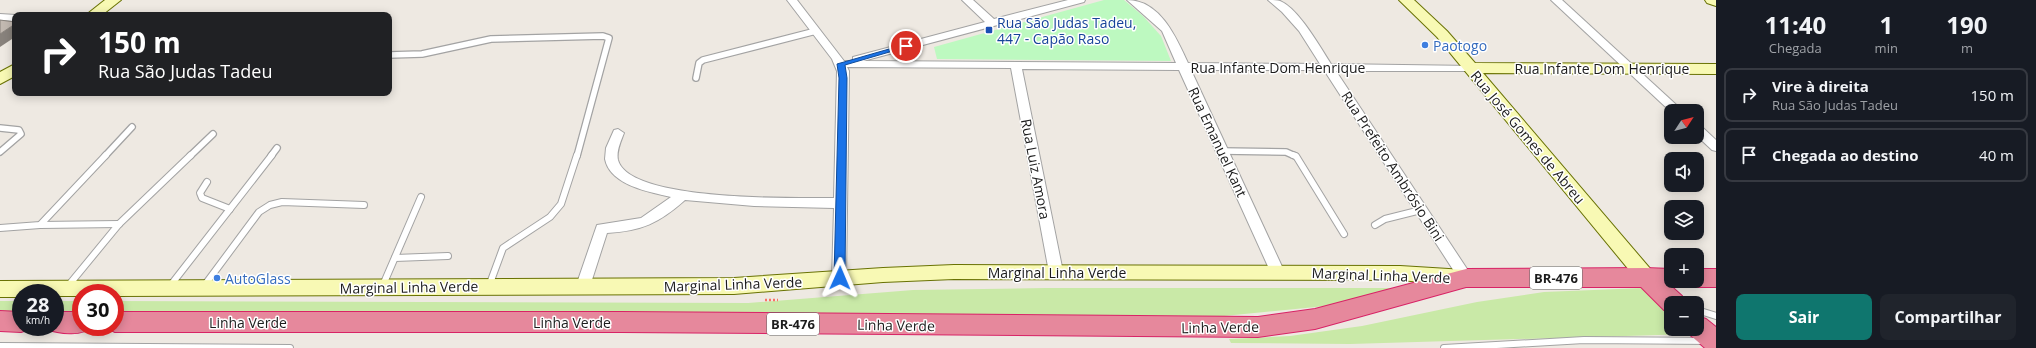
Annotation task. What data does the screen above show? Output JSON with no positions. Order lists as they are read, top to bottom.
{
  "streets": {
    "highway": ["BR-476", "Linha Verde"],
    "main road": ["Rua Infante Dom Henrique", "Rua José Gomes de Abreu", "Marginal Linha Verde"],
    "street": ["Rua Emanuel Kant", "Rua Prefeito Ambrósio Bini", "Rua Luiz Amora"]
  },
  "crossings": [
    ["Rua Infante Dom Henrique", "Rua José Gomes de Abreu"],
    ["Rua Infante Dom Henrique", "Rua Emanuel Kant"],
    ["Rua Infante Dom Henrique", "Rua Prefeito Ambrósio Bini"],
    ["Rua Infante Dom Henrique", "Rua Luiz Amora"],
    ["Rua José Gomes de Abreu", "Linha Verde"],
    ["Rua Emanuel Kant", "Marginal Linha Verde"],
    ["Rua Prefeito Ambrósio Bini", "Marginal Linha Verde"],
    ["Rua Prefeito Ambrósio Bini", "Linha Verde"],
    ["Rua Luiz Amora", "Marginal Linha Verde"],
    ["Marginal Linha Verde", "Linha Verde"]
  ],
  "places": {
    "transit": ["Rua São Judas Tadeu, 447 - Capão Raso"],
    "other": ["Paotogo", "AutoGlass"]
  },
  "north": "top right",
  "page": {
    "eta": [
      "11:40",
      "Chegada",
      "1",
      "min",
      "190",
      "m"
    ],
    "turn": ["150 m", "Rua São Judas Tadeu"],
    "list": [
      {
        "name": "Vire à direita",
        "note": "Rua São Judas Tadeu",
        "value": "150 m"
      },
      {
        "name": "Chegada ao destino",
        "value": "40 m"
      }
    ],
    "map_buttons": ["+", "−"],
    "speed": "28 km/h",
    "limit": "30",
    "buttons": ["Sair", "Compartilhar"]
  }
}
